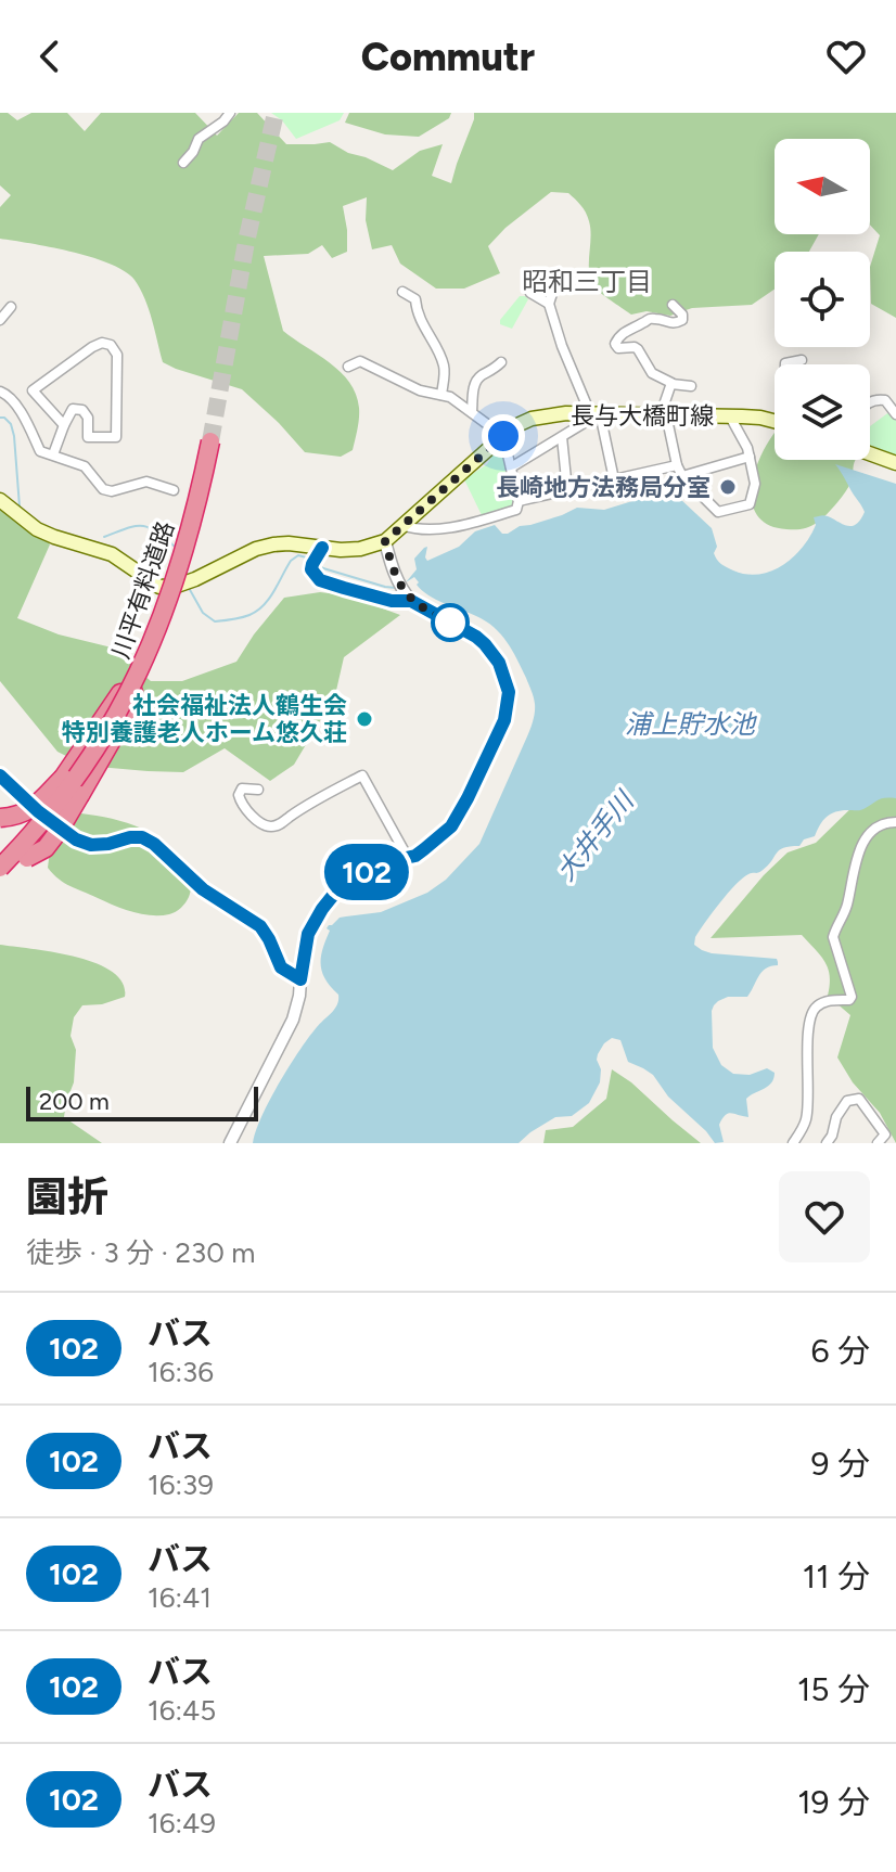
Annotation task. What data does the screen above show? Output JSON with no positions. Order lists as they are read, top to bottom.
{
  "streets": {
    "highway": ["川平有料道路"],
    "main road": ["長与大橋町線"]
  },
  "districts": ["昭和三丁目"],
  "water": ["浦上貯水池", "大井手川"],
  "places": ["長崎地方法務局分室", "社会福祉法人鶴生会 特別養護老人ホーム悠久荘"],
  "lines": ["bus line 102"],
  "scale_bar": "200 m",
  "north": "left",
  "page": {
    "header": "Commutr",
    "on_map": "102",
    "scale": "200 m",
    "heading": ["園折", "徒歩 · 3 分 · 230 m"],
    "list": [
      {
        "mark": "102",
        "name": "バス",
        "note": "16:36",
        "value": "6 分"
      },
      {
        "mark": "102",
        "name": "バス",
        "note": "16:39",
        "value": "9 分"
      },
      {
        "mark": "102",
        "name": "バス",
        "note": "16:41",
        "value": "11 分"
      },
      {
        "mark": "102",
        "name": "バス",
        "note": "16:45",
        "value": "15 分"
      },
      {
        "mark": "102",
        "name": "バス",
        "note": "16:49",
        "value": "19 分"
      }
    ]
  }
}
